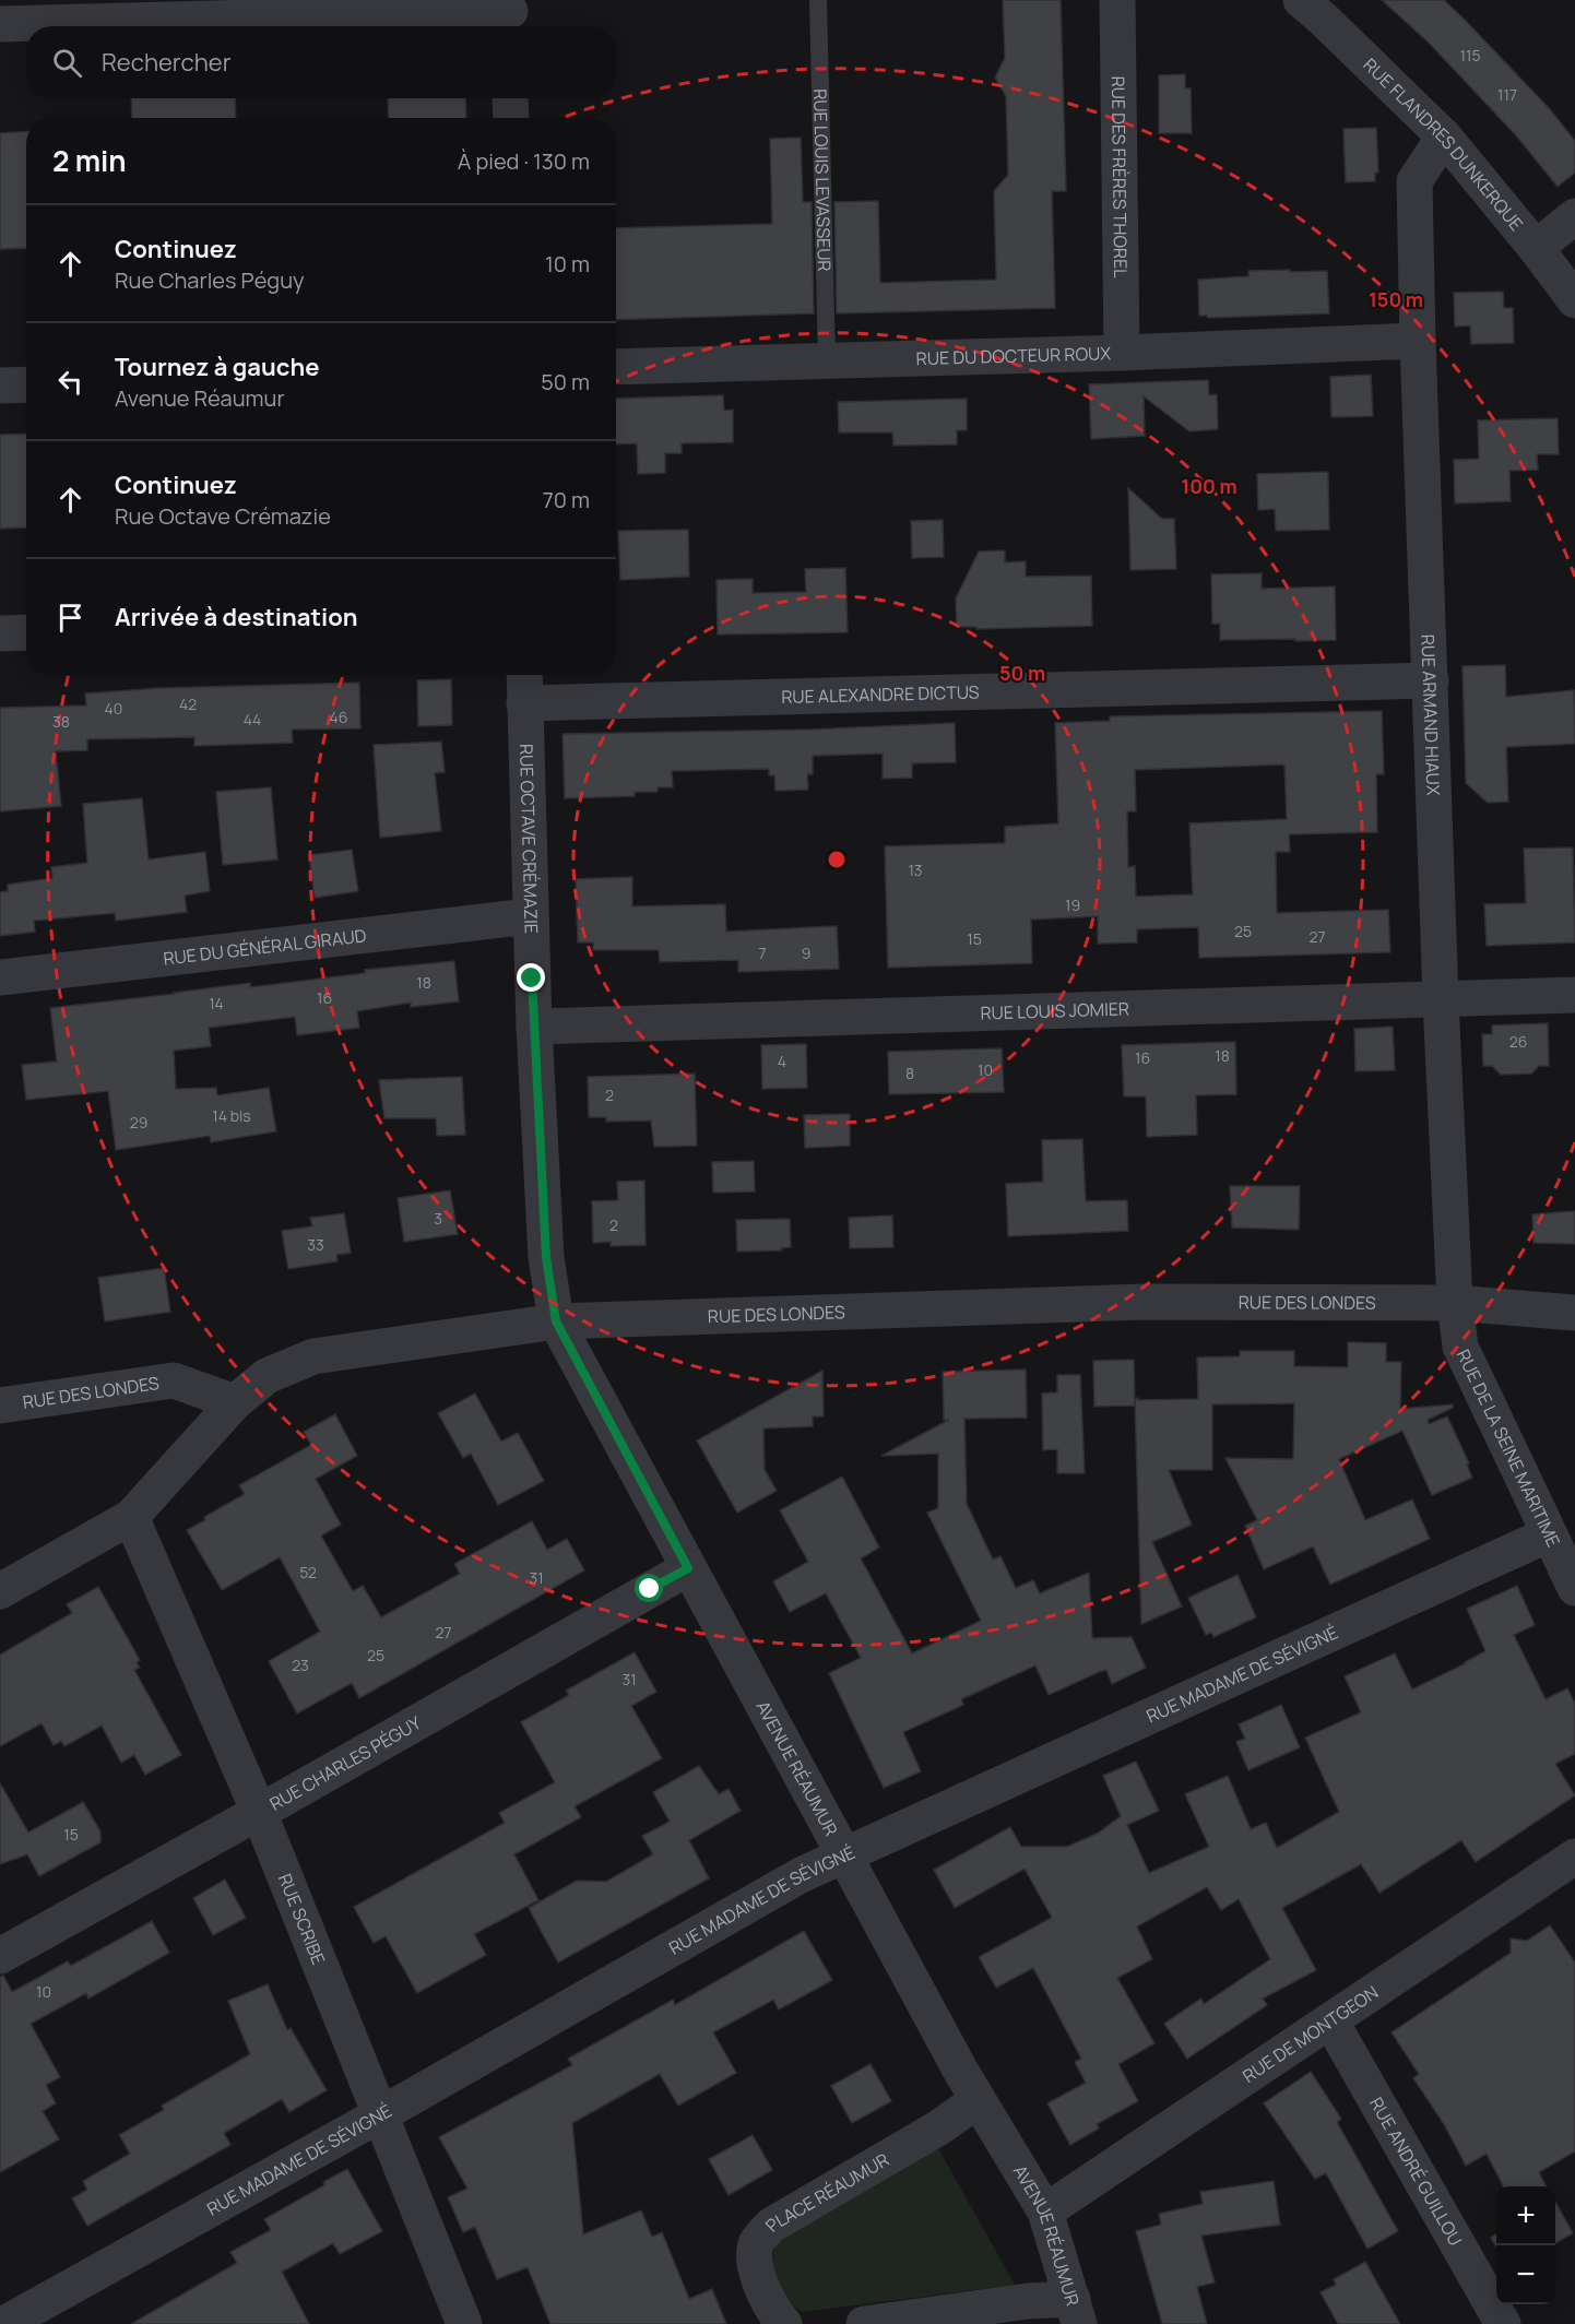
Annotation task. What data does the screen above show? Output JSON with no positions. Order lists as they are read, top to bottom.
{
  "streets": {
    "street": [
      "RUE FLANDRES DUNKERQUE",
      "RUE DES FRÈRES THOREL",
      "RUE DU DOCTEUR ROUX",
      "RUE ALEXANDRE DICTUS",
      "RUE ARMAND HIAUX",
      "RUE OCTAVE CRÉMAZIE",
      "RUE DU GÉNÉRAL GIRAUD",
      "RUE LOUIS JOMIER",
      "RUE DES LONDES",
      "RUE DE LA SEINE MARITIME",
      "RUE MADAME DE SÉVIGNÉ",
      "RUE CHARLES PÉGUY",
      "AVENUE RÉAUMUR",
      "RUE SCRIBE",
      "RUE DE MONTGEON",
      "RUE ANDRÉ GUILLOU",
      "PLACE RÉAUMUR"
    ],
    "lane": ["RUE LOUIS LEVASSEUR"]
  },
  "crossings": [
    ["RUE FLANDRES DUNKERQUE", "RUE ARMAND HIAUX"],
    ["RUE DES FRÈRES THOREL", "RUE DU DOCTEUR ROUX"],
    ["RUE LOUIS LEVASSEUR", "RUE DU DOCTEUR ROUX"],
    ["RUE DU DOCTEUR ROUX", "RUE ARMAND HIAUX"],
    ["RUE ALEXANDRE DICTUS", "RUE ARMAND HIAUX"],
    ["RUE ALEXANDRE DICTUS", "RUE OCTAVE CRÉMAZIE"],
    ["RUE ARMAND HIAUX", "RUE LOUIS JOMIER"],
    ["RUE ARMAND HIAUX", "RUE DES LONDES"],
    ["RUE ARMAND HIAUX", "RUE DE LA SEINE MARITIME"],
    ["RUE OCTAVE CRÉMAZIE", "RUE DU GÉNÉRAL GIRAUD"],
    ["RUE OCTAVE CRÉMAZIE", "RUE LOUIS JOMIER"],
    ["RUE OCTAVE CRÉMAZIE", "RUE DES LONDES"],
    ["RUE OCTAVE CRÉMAZIE", "AVENUE RÉAUMUR"],
    ["RUE DES LONDES", "RUE DE LA SEINE MARITIME"],
    ["RUE DES LONDES", "AVENUE RÉAUMUR"],
    ["RUE DE LA SEINE MARITIME", "RUE MADAME DE SÉVIGNÉ"],
    ["RUE MADAME DE SÉVIGNÉ", "AVENUE RÉAUMUR"],
    ["RUE MADAME DE SÉVIGNÉ", "RUE SCRIBE"],
    ["RUE CHARLES PÉGUY", "AVENUE RÉAUMUR"],
    ["RUE CHARLES PÉGUY", "RUE SCRIBE"],
    ["AVENUE RÉAUMUR", "RUE DE MONTGEON"],
    ["AVENUE RÉAUMUR", "PLACE RÉAUMUR"],
    ["RUE DE MONTGEON", "RUE ANDRÉ GUILLOU"]
  ],
  "house_numbers": [
    "115",
    "117",
    "42",
    "40",
    "46",
    "44",
    "38",
    "13",
    "19",
    "25",
    "27",
    "15",
    "7",
    "9",
    "18",
    "16",
    "14",
    "26",
    "18",
    "16",
    "4",
    "10",
    "8",
    "2",
    "14 bis",
    "29",
    "3",
    "2",
    "33",
    "52",
    "31",
    "27",
    "25",
    "23",
    "31",
    "15",
    "10"
  ],
  "page": {
    "search": "Rechercher",
    "heading": ["2 min", "À pied · 130 m"],
    "list": [
      ["Continuez", "Rue Charles Péguy", "10 m"],
      ["Tournez à gauche", "Avenue Réaumur", "50 m"],
      ["Continuez", "Rue Octave Crémazie", "70 m"],
      "Arrivée à destination"
    ],
    "map_buttons": ["+", "−"]
  },
  "rings": ["150 m", "100 m", "50 m"]
}
